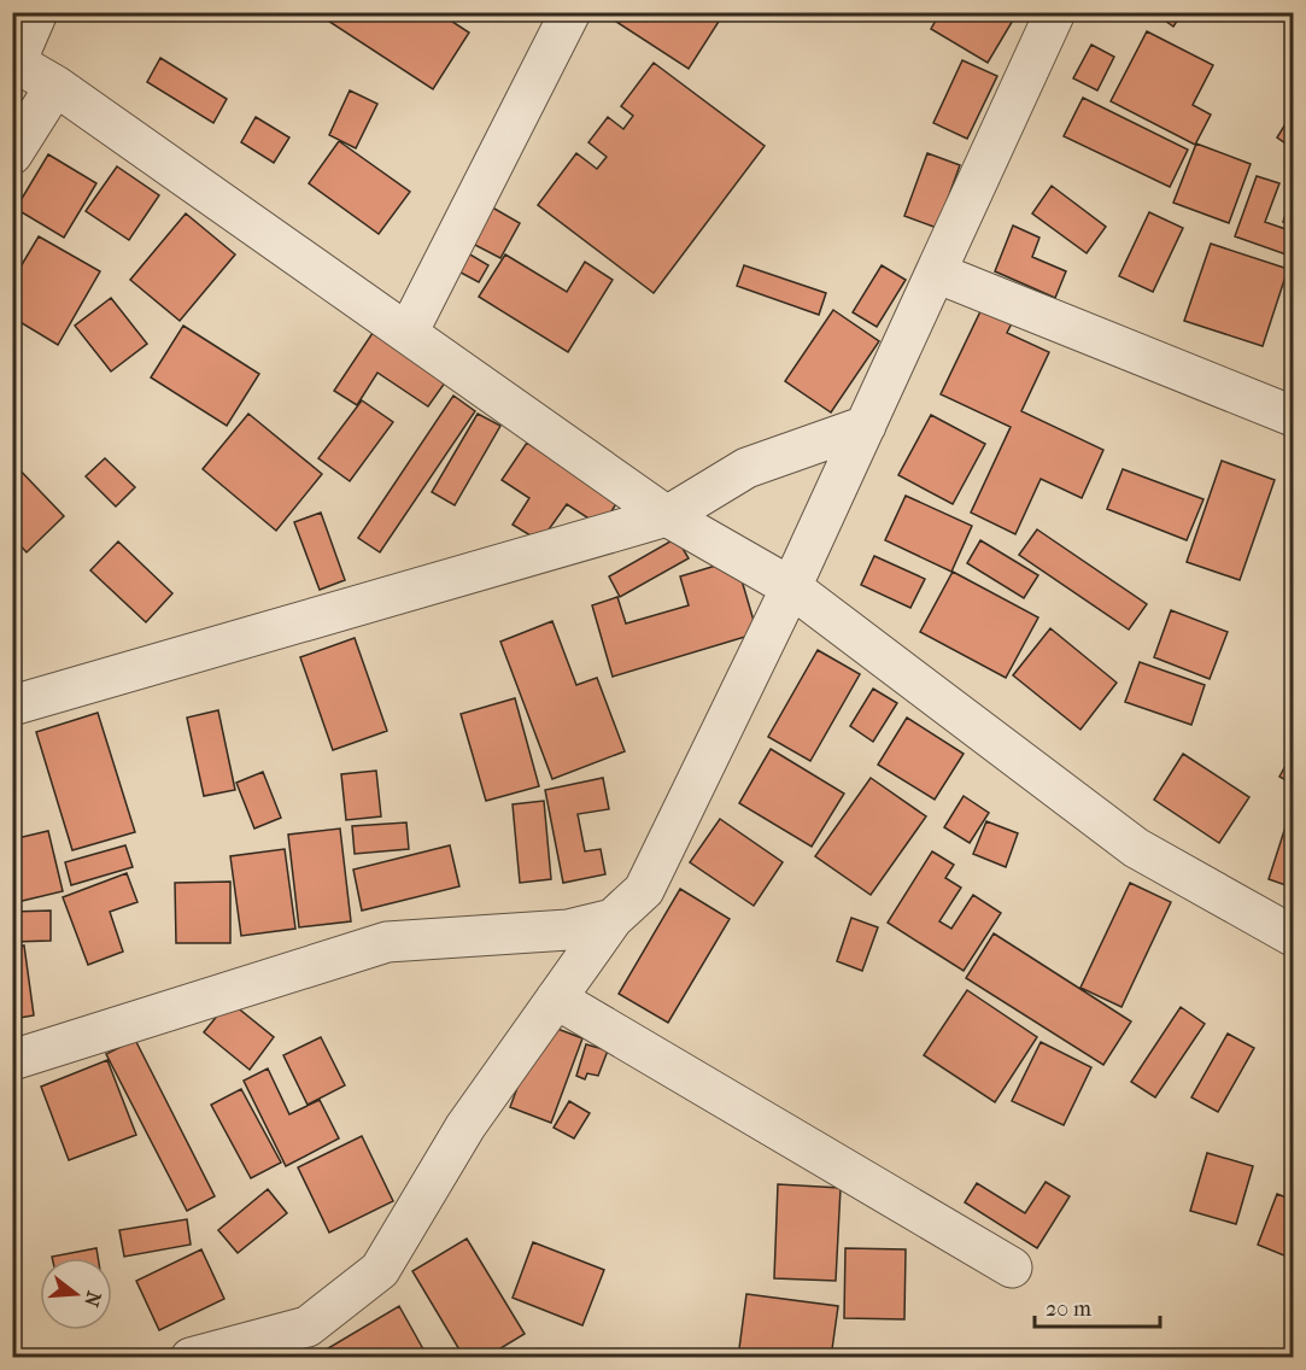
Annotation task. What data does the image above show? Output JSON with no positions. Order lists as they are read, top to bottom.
{
  "scale_bar": "20 m",
  "north": "right"
}
